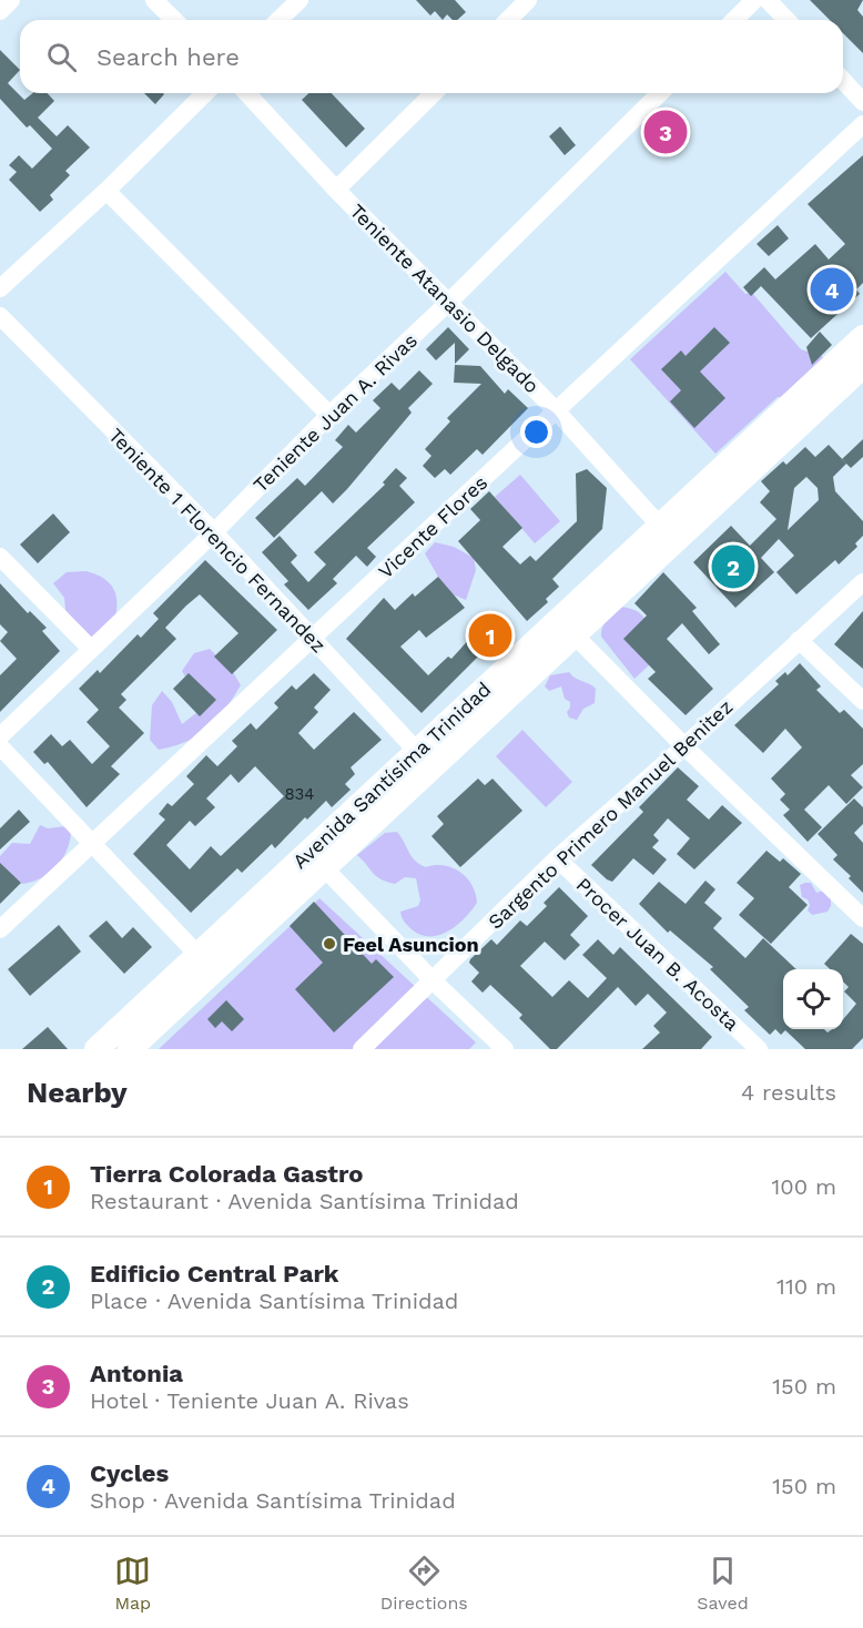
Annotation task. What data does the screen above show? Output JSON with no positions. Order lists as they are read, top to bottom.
{
  "streets": {
    "main road": ["Avenida Santísima Trinidad"],
    "street": [
      "Teniente Atanasio Delgado",
      "Teniente Juan A. Rivas",
      "Vicente Flores",
      "Teniente 1 Florencio Fernandez",
      "Sargento Primero Manuel Benitez",
      "Procer Juan B. Acosta"
    ]
  },
  "crossings": [
    ["Teniente Atanasio Delgado", "Teniente Juan A. Rivas"],
    ["Teniente Atanasio Delgado", "Vicente Flores"],
    ["Teniente Atanasio Delgado", "Avenida Santísima Trinidad"],
    ["Teniente Juan A. Rivas", "Teniente 1 Florencio Fernandez"],
    ["Vicente Flores", "Teniente 1 Florencio Fernandez"],
    ["Teniente 1 Florencio Fernandez", "Avenida Santísima Trinidad"],
    ["Sargento Primero Manuel Benitez", "Procer Juan B. Acosta"]
  ],
  "places": ["Feel Asuncion"],
  "house_numbers": ["834"],
  "page": {
    "search": "Search here",
    "pins": [
      "3",
      "4",
      "2",
      "1"
    ],
    "heading": ["Nearby", "4 results"],
    "list": [
      {
        "mark": "1",
        "name": "Tierra Colorada Gastro",
        "note": "Restaurant · Avenida Santísima Trinidad",
        "value": "100 m"
      },
      {
        "mark": "2",
        "name": "Edificio Central Park",
        "note": "Place · Avenida Santísima Trinidad",
        "value": "110 m"
      },
      {
        "mark": "3",
        "name": "Antonia",
        "note": "Hotel · Teniente Juan A. Rivas",
        "value": "150 m"
      },
      {
        "mark": "4",
        "name": "Cycles",
        "note": "Shop · Avenida Santísima Trinidad",
        "value": "150 m"
      }
    ],
    "nav": ["Map", "Directions", "Saved"]
  }
}
